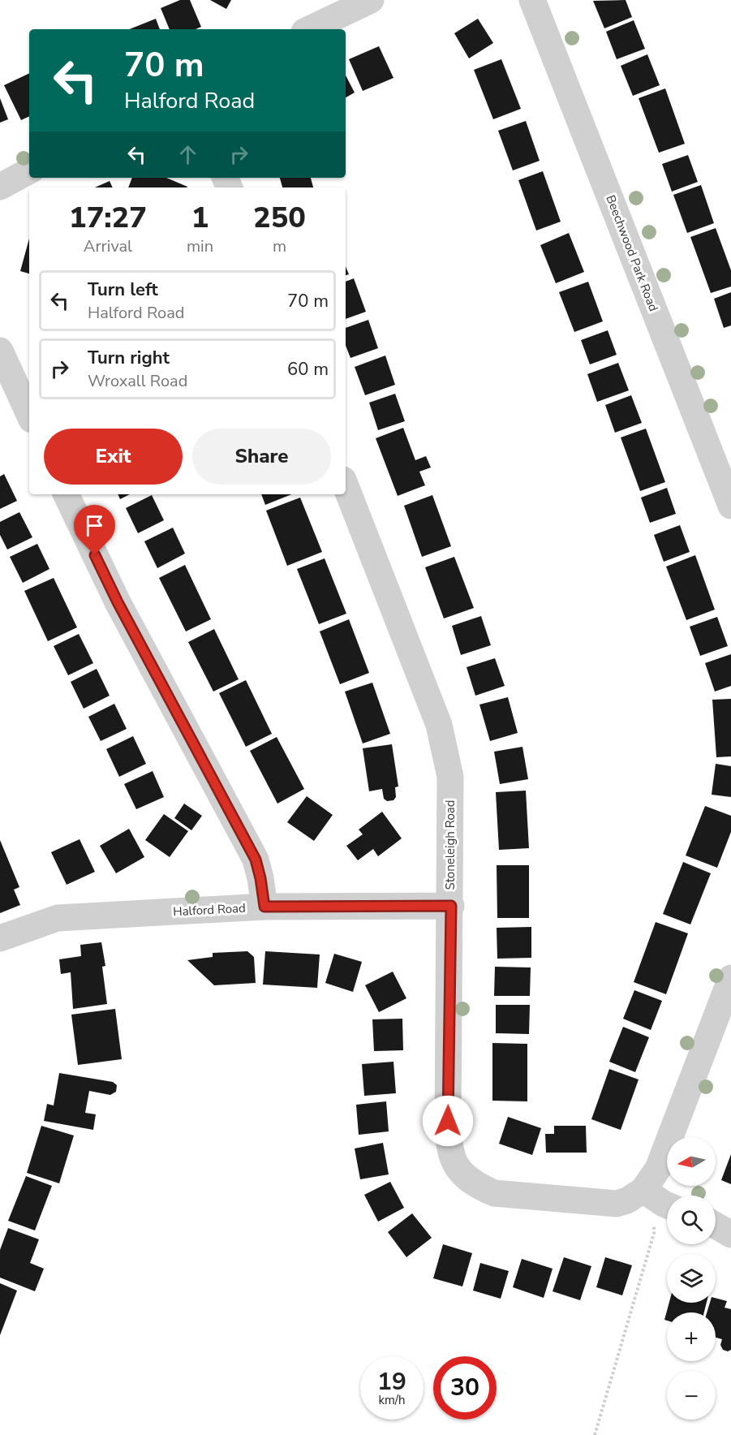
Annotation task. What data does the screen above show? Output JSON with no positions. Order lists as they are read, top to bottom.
{
  "streets": {
    "street": ["Beechwood Park Road", "Stoneleigh Road", "Halford Road"]
  },
  "crossings": [
    ["Stoneleigh Road", "Halford Road"]
  ],
  "north": "left",
  "page": {
    "turn": ["70 m", "Halford Road"],
    "eta": [
      "17:27",
      "Arrival",
      "1",
      "min",
      "250",
      "m"
    ],
    "list": [
      {
        "name": "Turn left",
        "note": "Halford Road",
        "value": "70 m"
      },
      {
        "name": "Turn right",
        "note": "Wroxall Road",
        "value": "60 m"
      }
    ],
    "buttons": ["Exit", "Share"],
    "map_buttons": ["+", "−"],
    "speed": "19 km/h",
    "limit": "30"
  }
}
